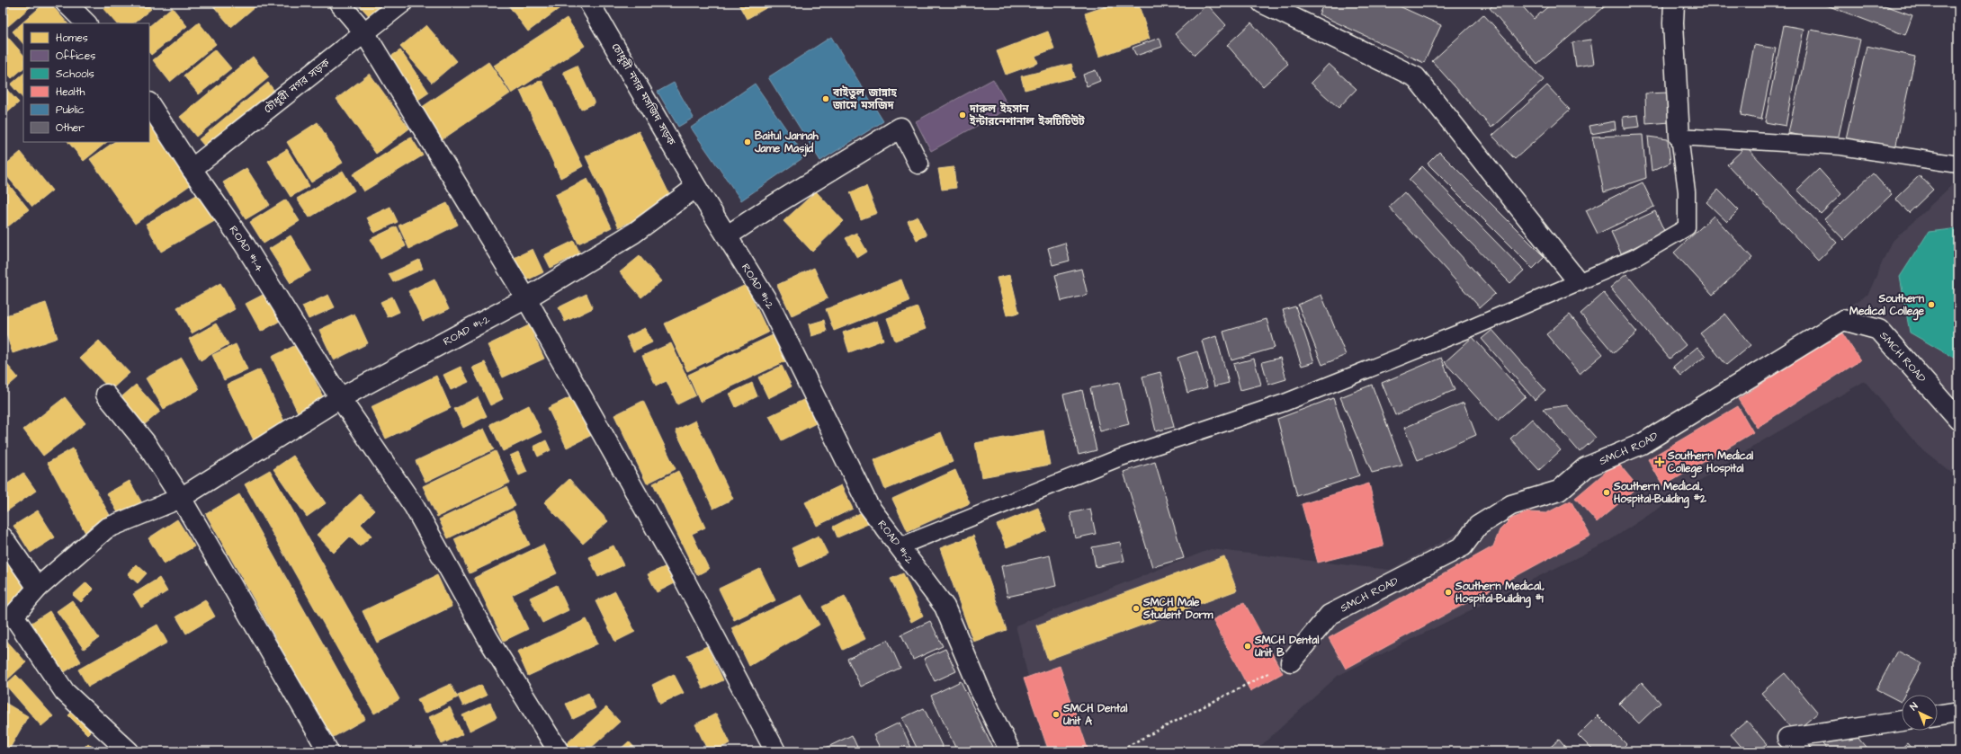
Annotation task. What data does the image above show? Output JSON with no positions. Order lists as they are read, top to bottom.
{
  "streets": {
    "street": [
      "চৌধুরী নগর সড়ক",
      "চোধুরী নগর মসজিদ সড়ক",
      "ROAD #1-4",
      "ROAD #1-2",
      "SMCH ROAD"
    ]
  },
  "crossings": [
    ["চৌধুরী নগর সড়ক", "ROAD #1-4"],
    ["চোধুরী নগর মসজিদ সড়ক", "ROAD #1-2"],
    ["ROAD #1-4", "ROAD #1-2"]
  ],
  "places": {
    "other": [
      "বাইতুল জান্নাহ জামে মসজিদ",
      "দারুল ইহসান ইন্টারনেশানাল ইন্সটিটিউট",
      "Baitul Jannah Jame Masjid",
      "Southern Medical College",
      "Southern Medical., Hospital-Building #2",
      "Southern Medical., Hospital-Building #1",
      "SMCH Male Student Dorm",
      "SMCH Dental Unit B",
      "SMCH Dental Unit A"
    ],
    "health": ["Southern Medical College Hospital"]
  },
  "legend": [
    "Homes",
    "Offices",
    "Schools",
    "Health",
    "Public",
    "Other"
  ],
  "north": "top left"
}
